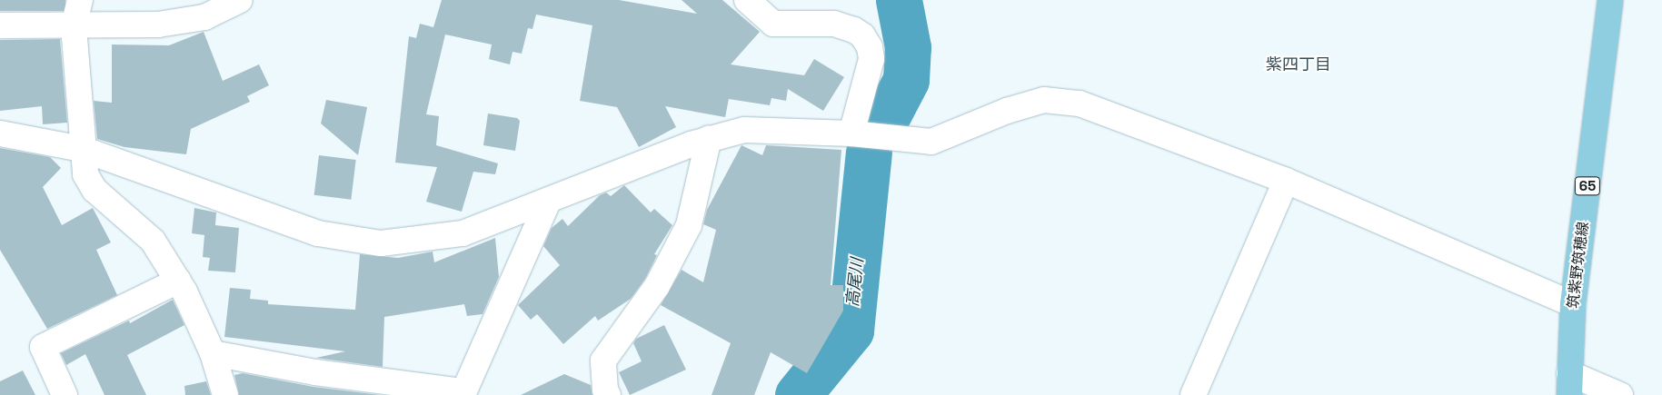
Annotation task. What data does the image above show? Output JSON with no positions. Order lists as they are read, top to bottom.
{
  "streets": {
    "main road": ["65", "筑紫野筑穂線"]
  },
  "districts": ["紫四丁目"],
  "water": ["高尾川"]
}
